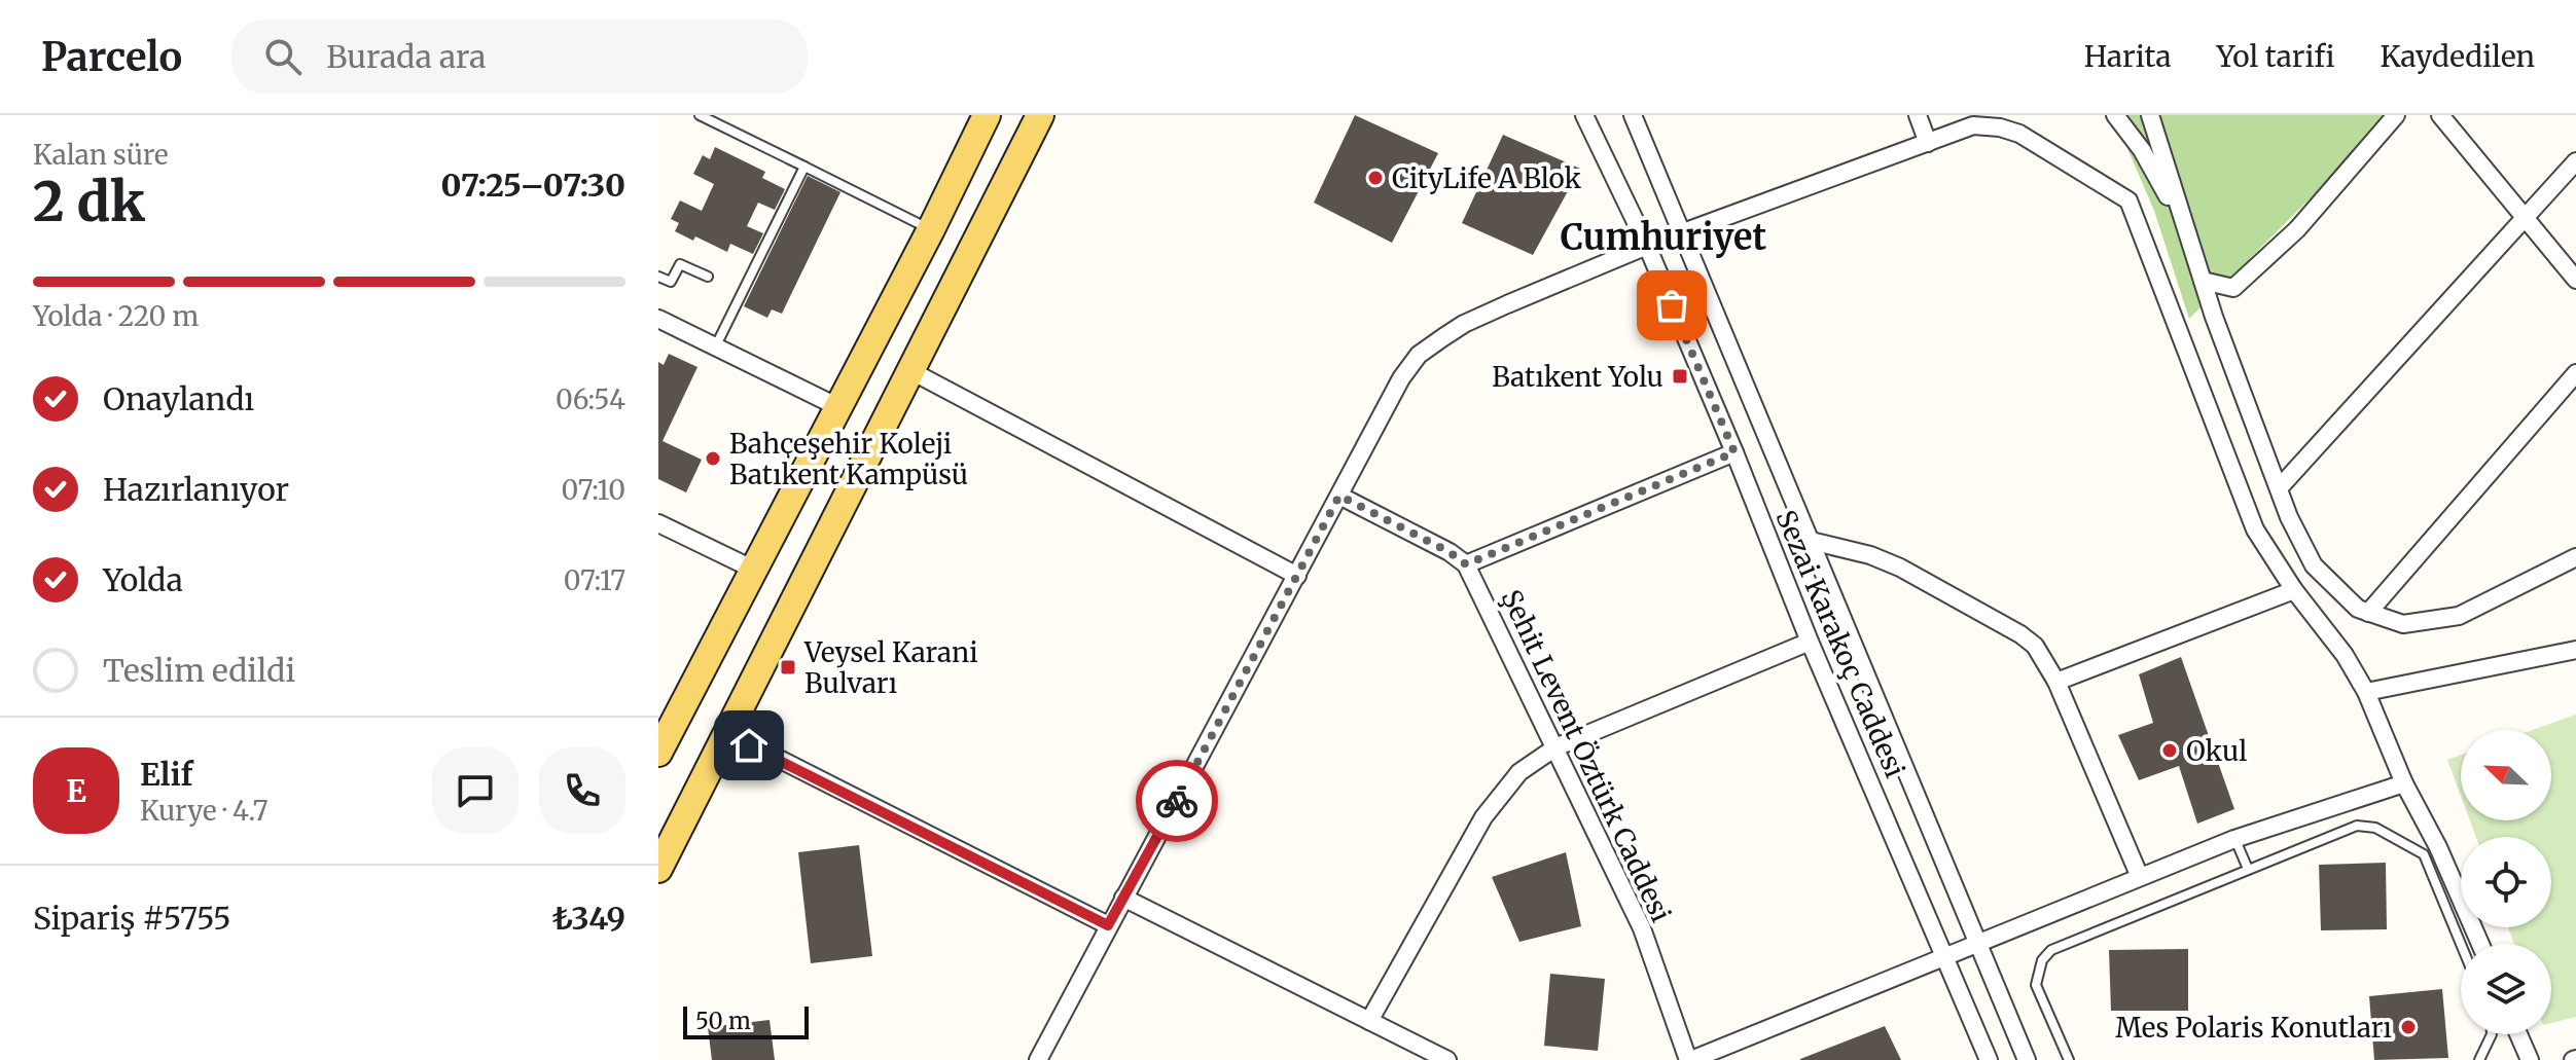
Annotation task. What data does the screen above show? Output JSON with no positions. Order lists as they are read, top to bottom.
{
  "streets": {
    "street": ["Sezai Karakoç Caddesi", "Şehit Levent Öztürk Caddesi"]
  },
  "districts": ["Cumhuriyet"],
  "places": {
    "other": [
      "CityLife A Blok",
      "Bahçeşehir Koleji Batıkent Kampüsü",
      "Okul",
      "Mes Polaris Konutları"
    ],
    "transit": ["Batıkent Yolu", "Veysel Karani Bulvarı"]
  },
  "scale_bar": "50 m",
  "north": "top left",
  "page": {
    "header": "Parcelo",
    "search": "Burada ara",
    "nav": ["Harita", "Yol tarifi", "Kaydedilen"],
    "heading": ["2 dk", "Kalan süre", "07:25–07:30"],
    "panel": [
      "Elif",
      "Kurye · 4.7",
      "Sipariş #5755",
      "₺349"
    ],
    "bar": "Yolda · 220 m",
    "list": [
      ["Onaylandı", "06:54"],
      ["Hazırlanıyor", "07:10"],
      ["Yolda", "07:17"],
      "Teslim edildi"
    ],
    "round": "E",
    "scale": "50 m"
  }
}
